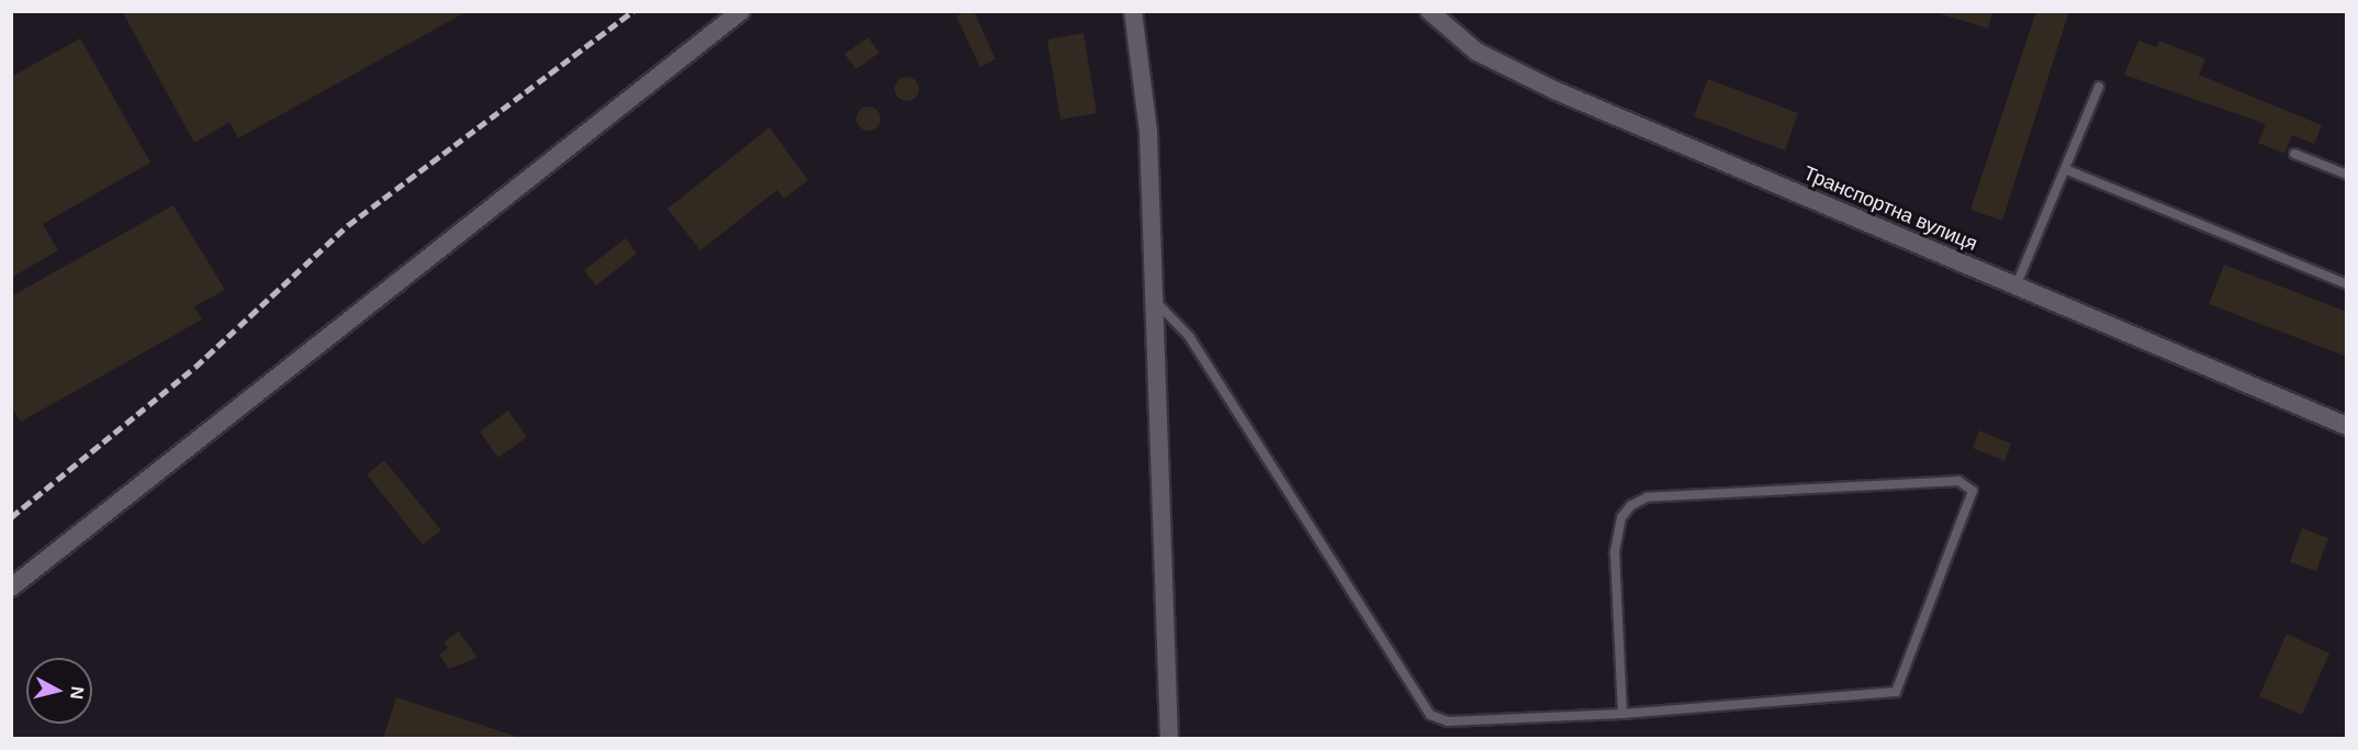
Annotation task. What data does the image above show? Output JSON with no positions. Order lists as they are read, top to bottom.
{
  "streets": {
    "street": ["Транспортна вулиця"]
  },
  "north": "right"
}
